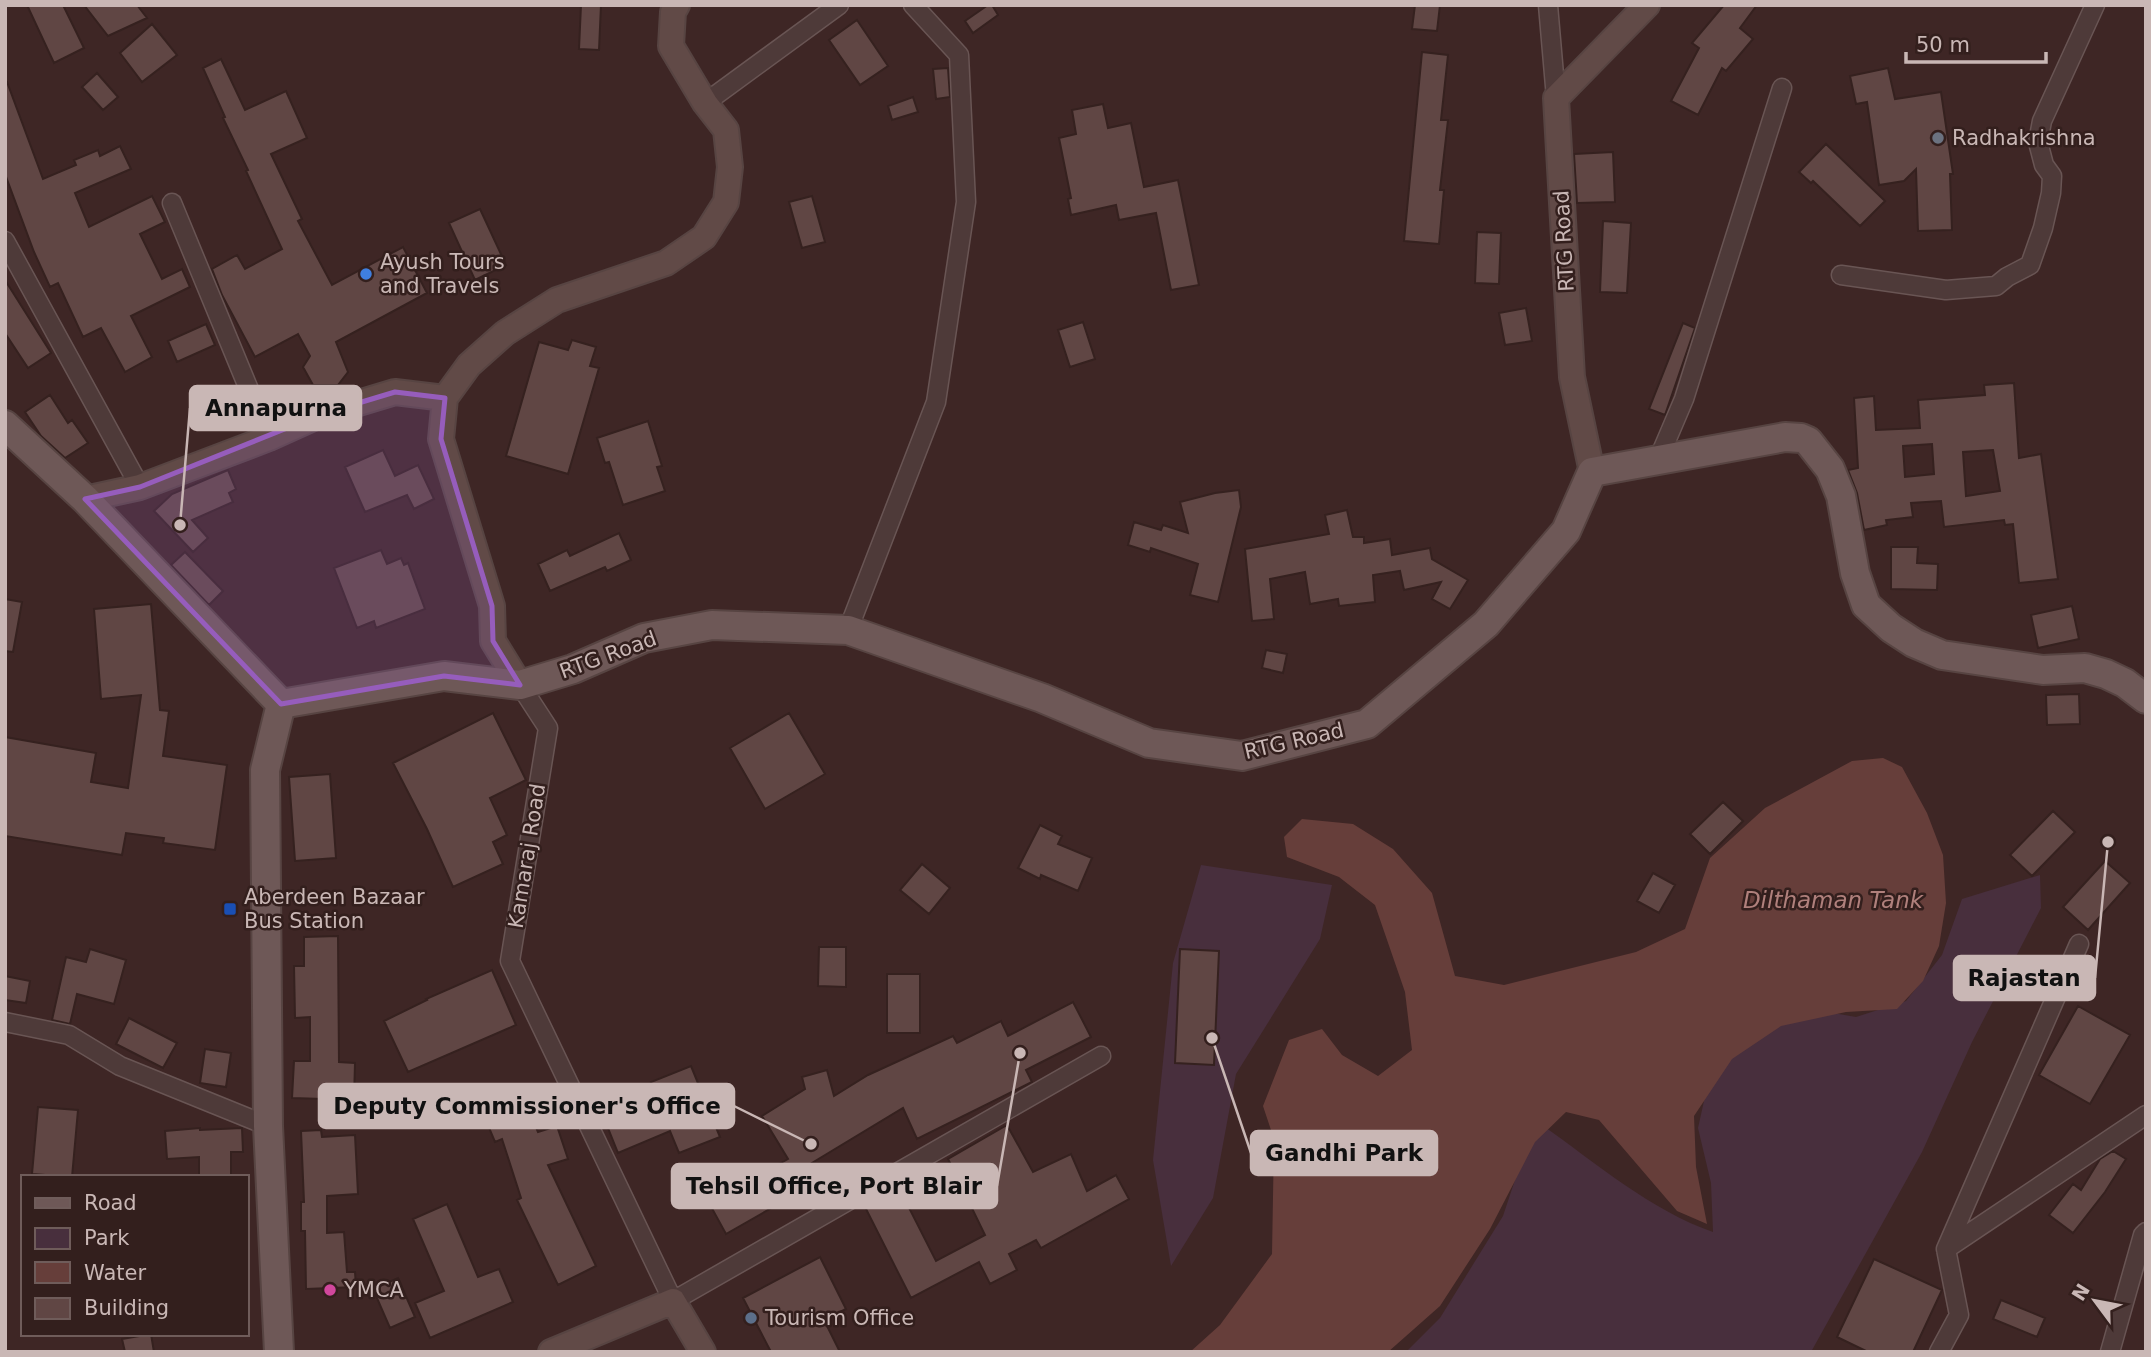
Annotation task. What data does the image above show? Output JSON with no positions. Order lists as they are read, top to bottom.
{
  "streets": {
    "main road": ["RTG Road"],
    "street": ["Kamaraj Road"]
  },
  "crossings": [
    ["RTG Road", "Kamaraj Road"]
  ],
  "water": ["Dilthaman Tank"],
  "places": {
    "other": [
      "Radhakrishna",
      "Ayush Tours and Travels",
      "Annapurna",
      "Rajastan",
      "Gandhi Park",
      "Tehsil Office, Port Blair",
      "Deputy Commissioner's Office",
      "YMCA",
      "Tourism Office"
    ],
    "transit": ["Aberdeen Bazaar Bus Station"]
  },
  "legend": [
    "Road",
    "Park",
    "Water",
    "Building"
  ],
  "scale_bar": "50 m",
  "north": "top left"
}
